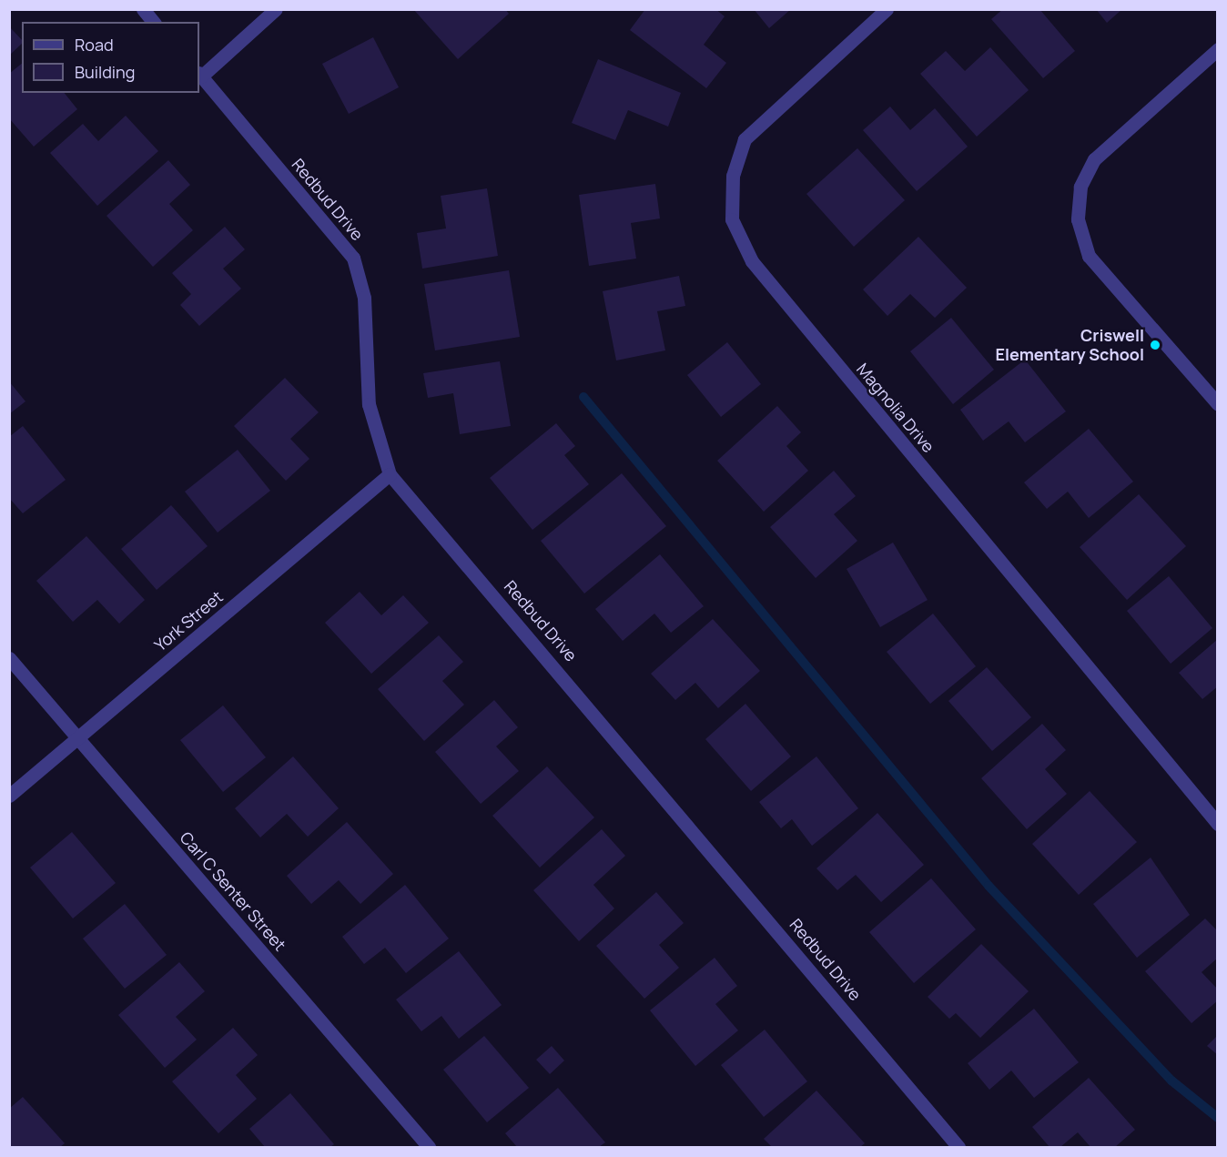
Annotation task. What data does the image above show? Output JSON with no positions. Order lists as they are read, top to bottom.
{
  "streets": {
    "street": [
      "Redbud Drive",
      "Magnolia Drive",
      "York Street",
      "Carl C Senter Street"
    ]
  },
  "crossings": [
    ["Redbud Drive", "York Street"],
    ["York Street", "Carl C Senter Street"]
  ],
  "places": ["Criswell Elementary School"],
  "legend": ["Road", "Building"]
}
